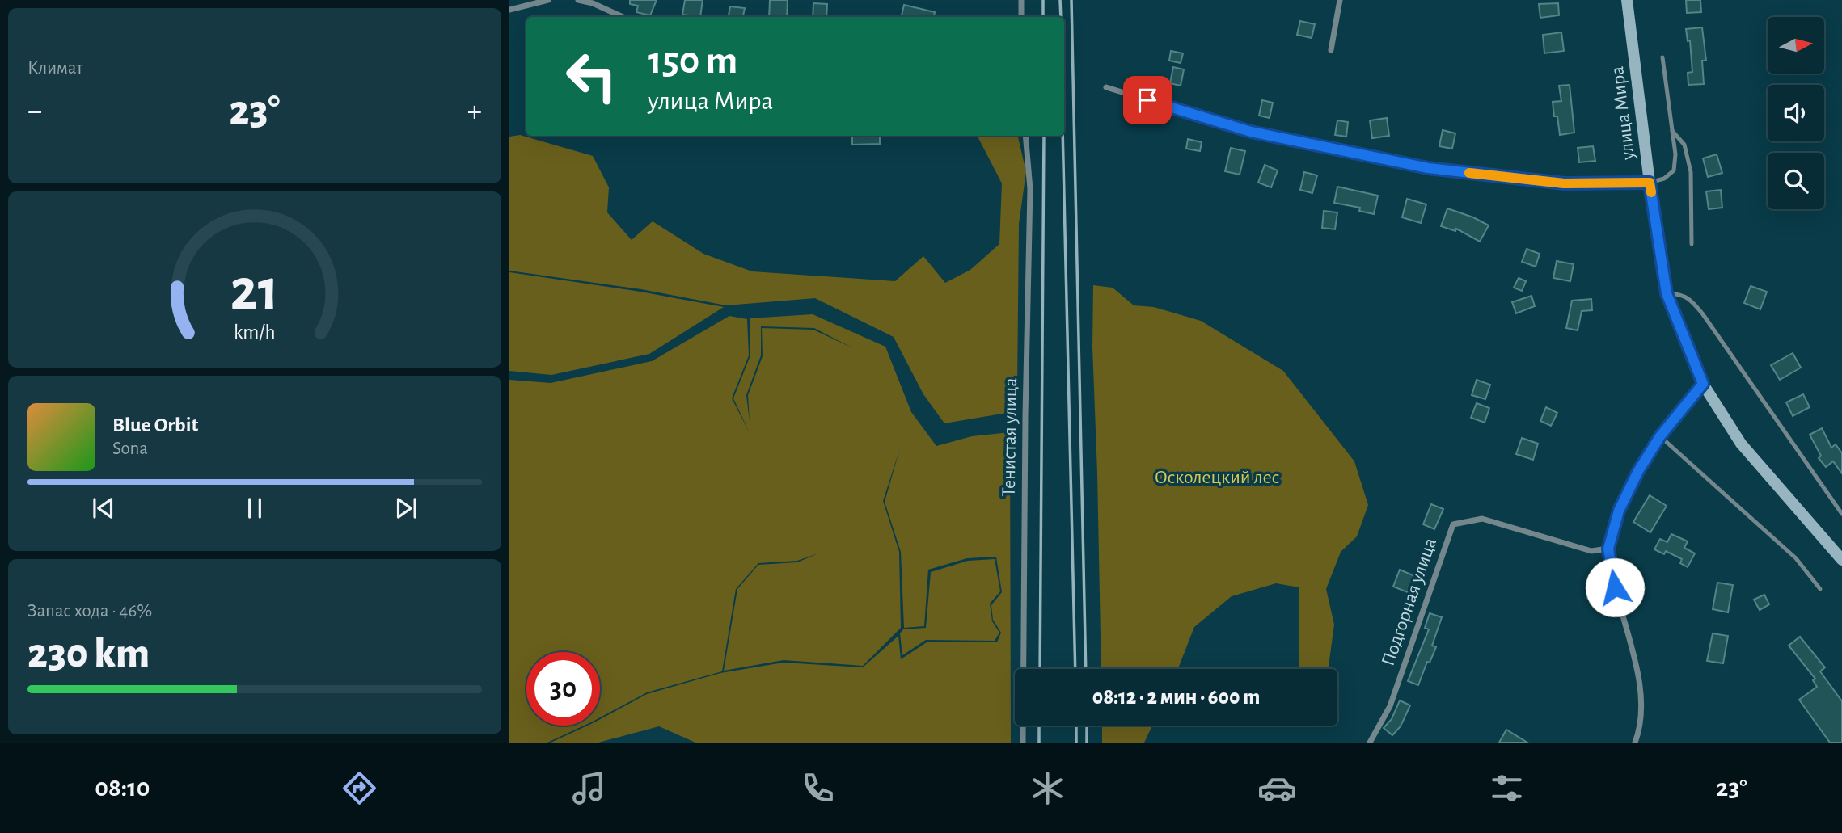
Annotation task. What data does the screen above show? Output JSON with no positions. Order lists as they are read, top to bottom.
{
  "streets": {
    "main road": ["улица Мира"],
    "street": ["Тенистая улица", "Подгорная улица"]
  },
  "parks": ["Осколецкий лес"],
  "north": "right",
  "page": {
    "tile": [
      "Климат",
      ["Запас хода · 46%", "230 km"]
    ],
    "turn": ["150 m", "улица Мира"],
    "heat": ["−", "23°", "+"],
    "song": ["Blue Orbit", "Sona"],
    "limit": "30",
    "trip": "08:12 · 2 мин · 600 m",
    "tabs": ["08:10", "23°"],
    "gauge": ["21", "km/h"]
  }
}
